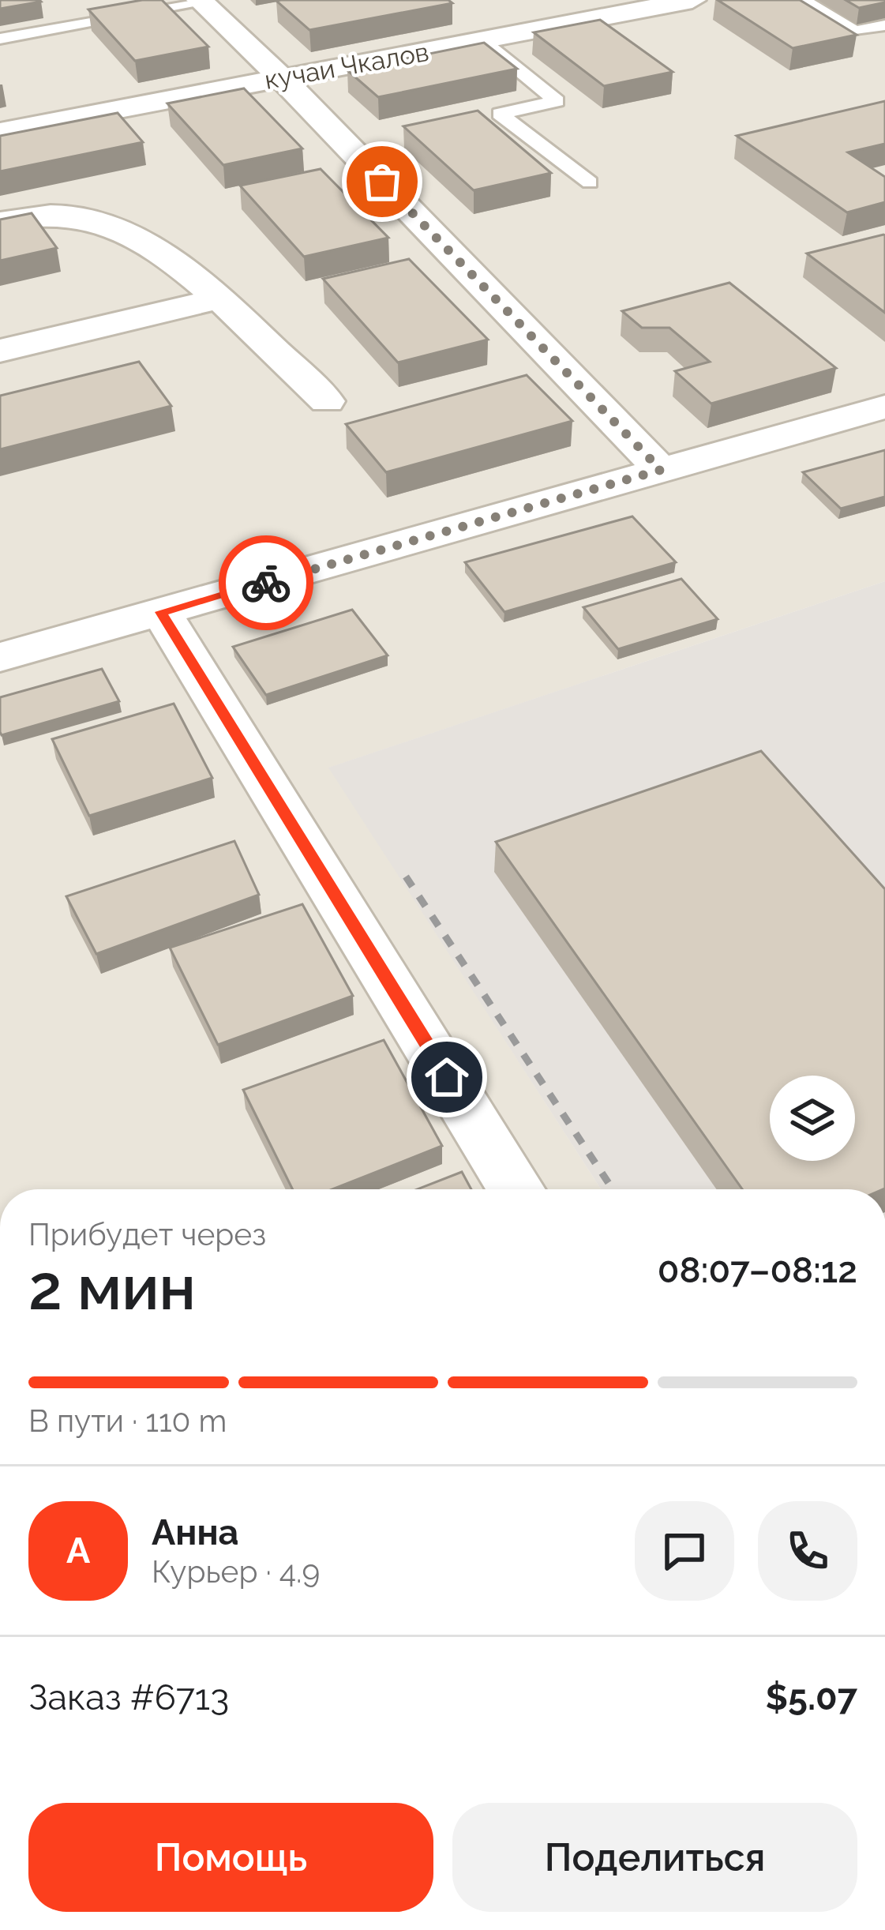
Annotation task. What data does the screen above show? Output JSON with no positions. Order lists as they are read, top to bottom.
{
  "streets": {
    "street": ["кучаи Чкалов"]
  },
  "page": {
    "heading": ["2 мин", "Прибудет через", "08:07–08:12"],
    "panel": [
      "Анна",
      "Курьер · 4.9",
      "Заказ #6713",
      "$5.07"
    ],
    "bar": "В пути · 110 m",
    "round": "А",
    "buttons": ["Помощь", "Поделиться"]
  }
}
